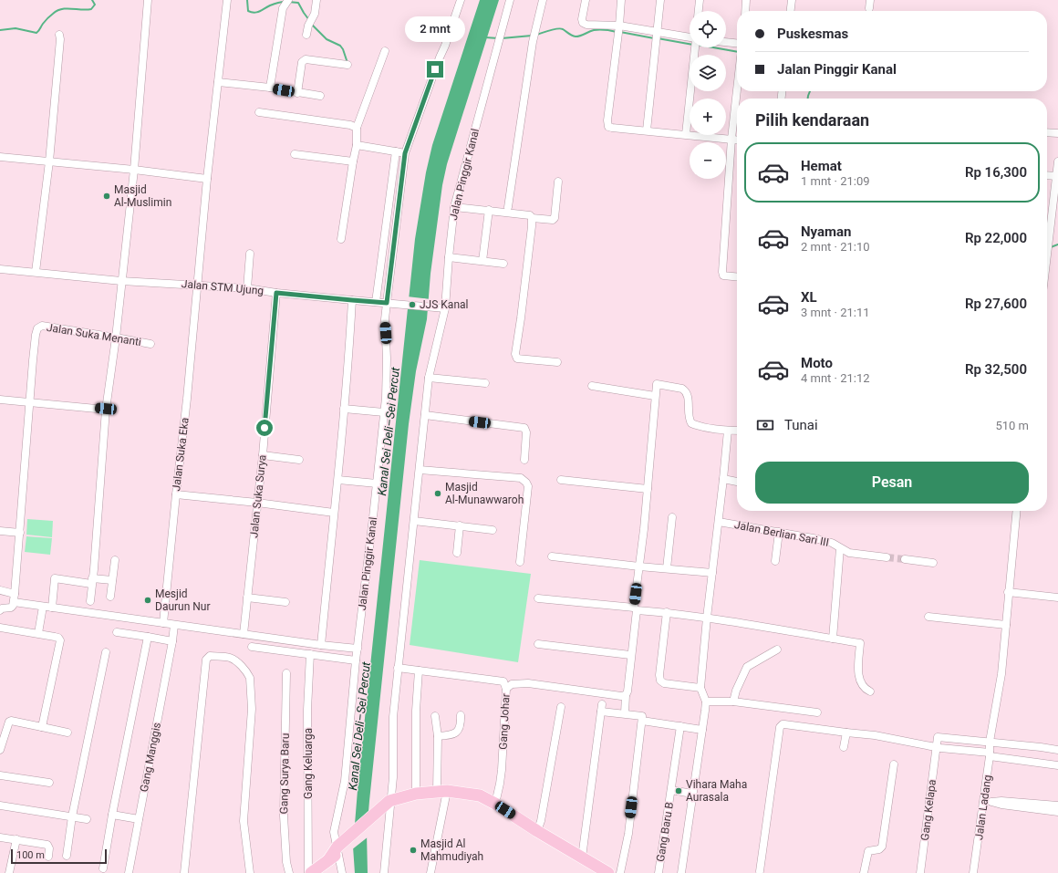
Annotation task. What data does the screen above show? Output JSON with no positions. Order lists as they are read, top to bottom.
{
  "streets": {
    "street": [
      "Jalan Pinggir Kanal",
      "Jalan STM Ujung",
      "Jalan Suka Menanti",
      "Jalan Suka Eka",
      "Jalan Suka Surya",
      "Jalan Berlian Sari III",
      "Gang Johar",
      "Gang Manggis",
      "Gang Keluarga",
      "Gang Surya Baru",
      "Jalan Ladang",
      "Gang Kelapa",
      "Gang Baru B"
    ]
  },
  "crossings": [
    ["Jalan Pinggir Kanal", "Jalan STM Ujung"],
    ["Jalan Pinggir Kanal", "Gang Johar"],
    ["Jalan STM Ujung", "Jalan Suka Eka"],
    ["Jalan STM Ujung", "Jalan Suka Surya"]
  ],
  "water": ["Kanal Sei Deli–Sei Percut"],
  "places": [
    "Masjid Al-Muslimin",
    "JJS Kanal",
    "Masjid Al-Munawwaroh",
    "Mesjid Daurun Nur",
    "Vihara Maha Aurasala",
    "Masjid Al Mahmudiyah"
  ],
  "scale_bar": "100 m",
  "page": {
    "map_buttons": ["+", "−"],
    "banner": ["Puskesmas", "Jalan Pinggir Kanal"],
    "bubble": "2 mnt",
    "heading": "Pilih kendaraan",
    "list": [
      {
        "name": "Hemat",
        "note": "1 mnt · 21:09",
        "value": "Rp 16,300"
      },
      {
        "name": "Nyaman",
        "note": "2 mnt · 21:10",
        "value": "Rp 22,000"
      },
      {
        "name": "XL",
        "note": "3 mnt · 21:11",
        "value": "Rp 27,600"
      },
      {
        "name": "Moto",
        "note": "4 mnt · 21:12",
        "value": "Rp 32,500"
      }
    ],
    "pay": ["Tunai", "510 m"],
    "buttons": "Pesan",
    "scale": "100 m"
  }
}
